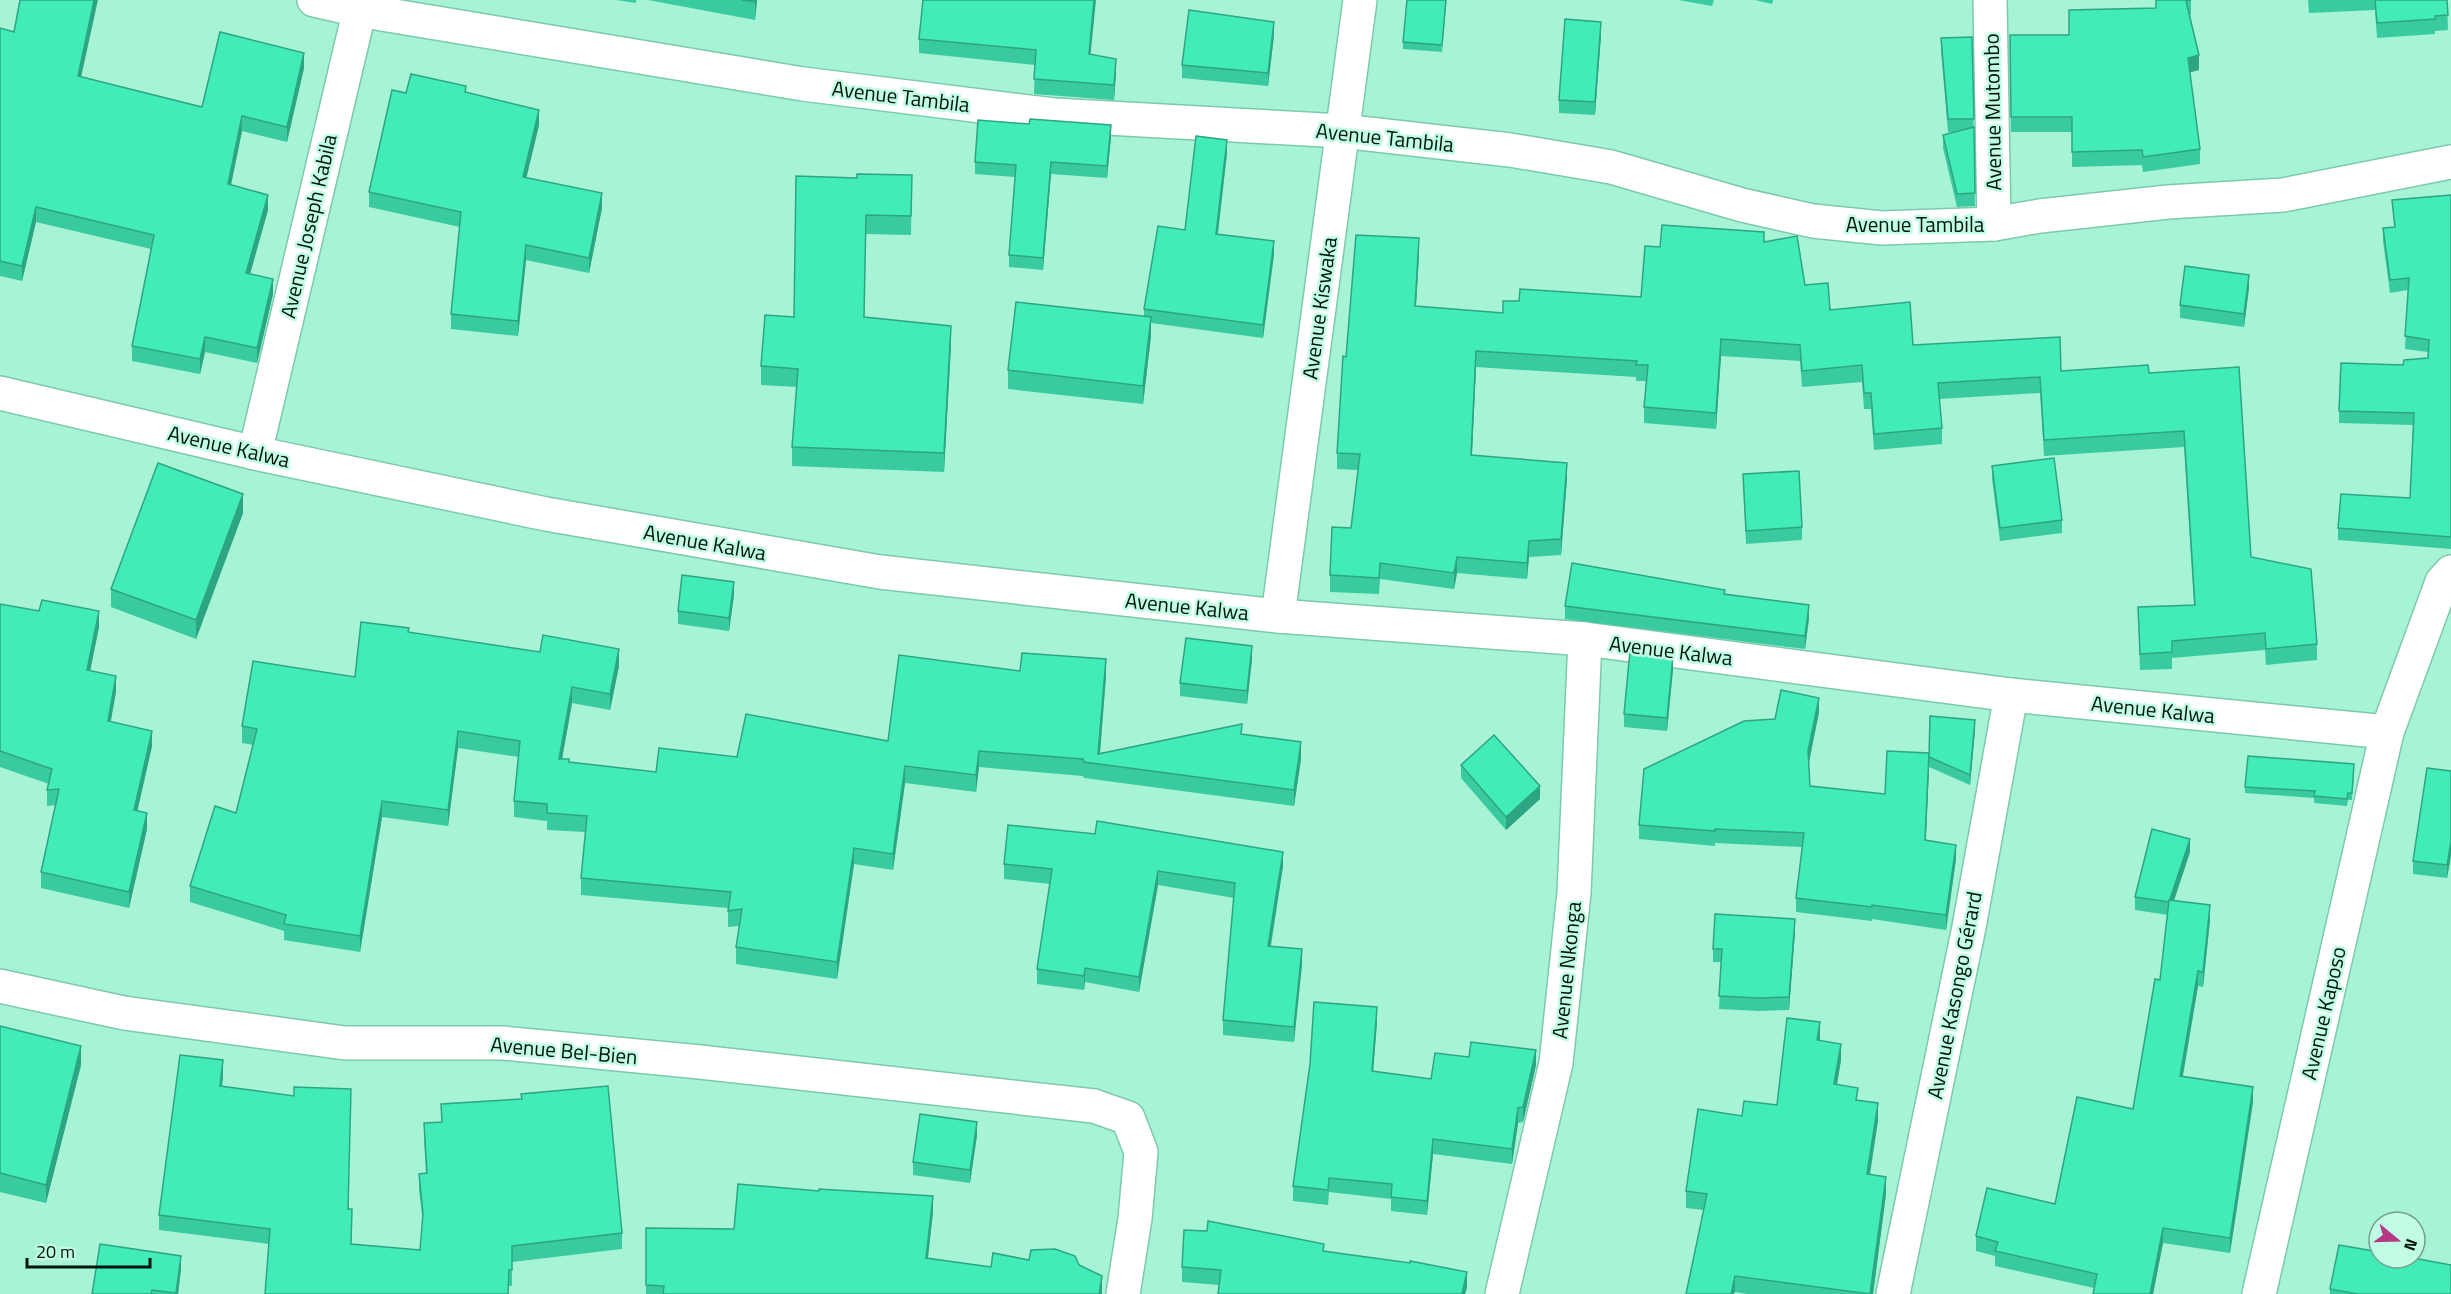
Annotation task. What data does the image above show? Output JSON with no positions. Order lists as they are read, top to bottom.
{
  "streets": {
    "street": [
      "Avenue Tambila",
      "Avenue Mutombo",
      "Avenue Joseph Kabila",
      "Avenue Kiswaka",
      "Avenue Kalwa",
      "Avenue Nkonga",
      "Avenue Kasongo Gérard",
      "Avenue Kaposo",
      "Avenue Bel-Bien"
    ]
  },
  "crossings": [
    ["Avenue Tambila", "Avenue Mutombo"],
    ["Avenue Tambila", "Avenue Joseph Kabila"],
    ["Avenue Tambila", "Avenue Kiswaka"],
    ["Avenue Joseph Kabila", "Avenue Kalwa"],
    ["Avenue Kiswaka", "Avenue Kalwa"],
    ["Avenue Kalwa", "Avenue Nkonga"],
    ["Avenue Kalwa", "Avenue Kasongo Gérard"],
    ["Avenue Kalwa", "Avenue Kaposo"]
  ],
  "scale_bar": "20 m",
  "north": "right"
}
